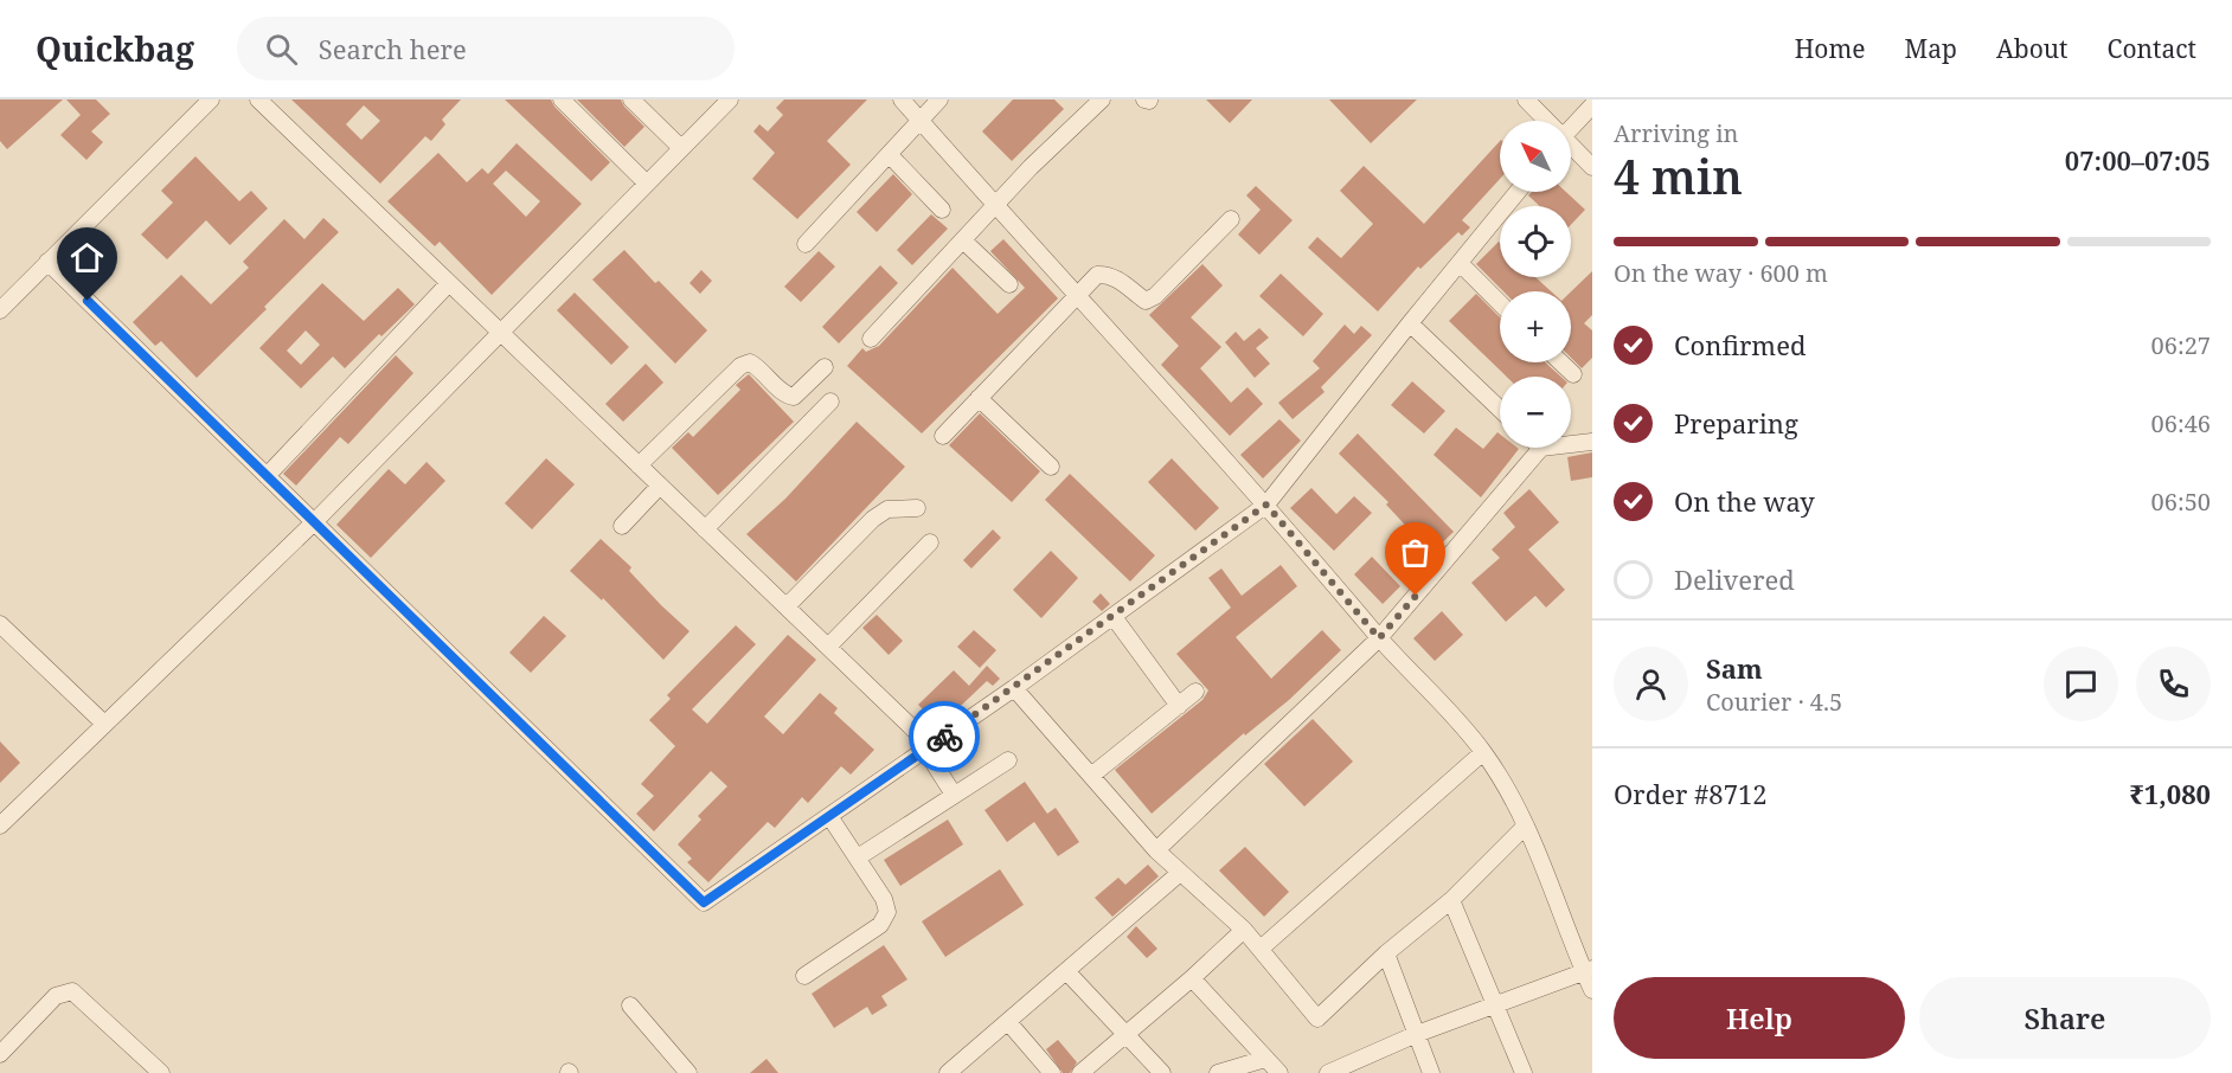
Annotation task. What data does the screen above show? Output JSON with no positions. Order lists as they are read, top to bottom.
{
  "north": "top left",
  "page": {
    "header": "Quickbag",
    "search": "Search here",
    "nav": [
      "Home",
      "Map",
      "About",
      "Contact"
    ],
    "heading": ["4 min", "Arriving in", "07:00–07:05"],
    "panel": [
      "Sam",
      "Courier · 4.5",
      "Order #8712",
      "₹1,080"
    ],
    "map_buttons": ["+", "−"],
    "bar": "On the way · 600 m",
    "list": [
      ["Confirmed", "06:27"],
      ["Preparing", "06:46"],
      ["On the way", "06:50"],
      "Delivered"
    ],
    "buttons": ["Help", "Share"]
  }
}
